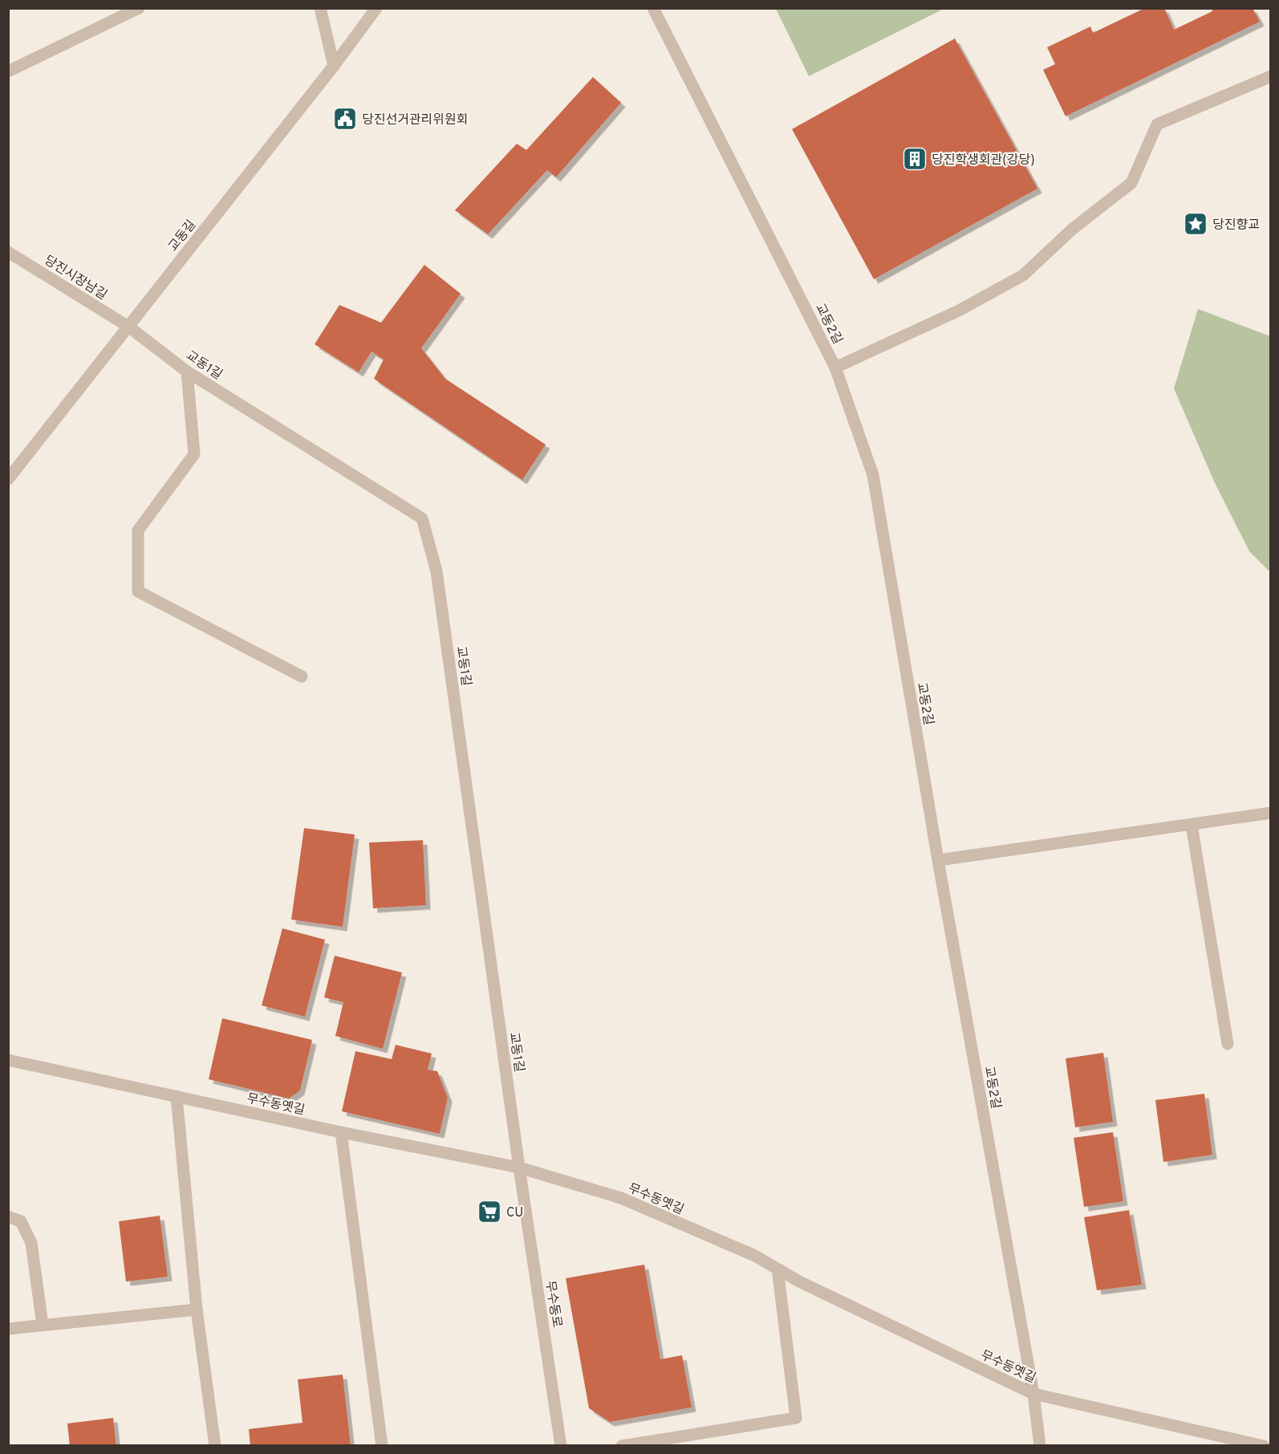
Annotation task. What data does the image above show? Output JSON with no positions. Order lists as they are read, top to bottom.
{
  "streets": {
    "street": [
      "교동길",
      "당진시장남길",
      "교동2길",
      "교동1길",
      "무수동옛길",
      "무수동로"
    ]
  },
  "crossings": [
    ["교동길", "당진시장남길"],
    ["교동길", "교동1길"],
    ["당진시장남길", "교동1길"],
    ["교동2길", "무수동옛길"],
    ["교동1길", "무수동옛길"],
    ["교동1길", "무수동로"],
    ["무수동옛길", "무수동로"]
  ],
  "places": {
    "public building": ["당진선거관리위원회"],
    "building": ["당진학생회관(강당)"],
    "place": ["당진향교"],
    "supermarket": ["CU"]
  }
}
